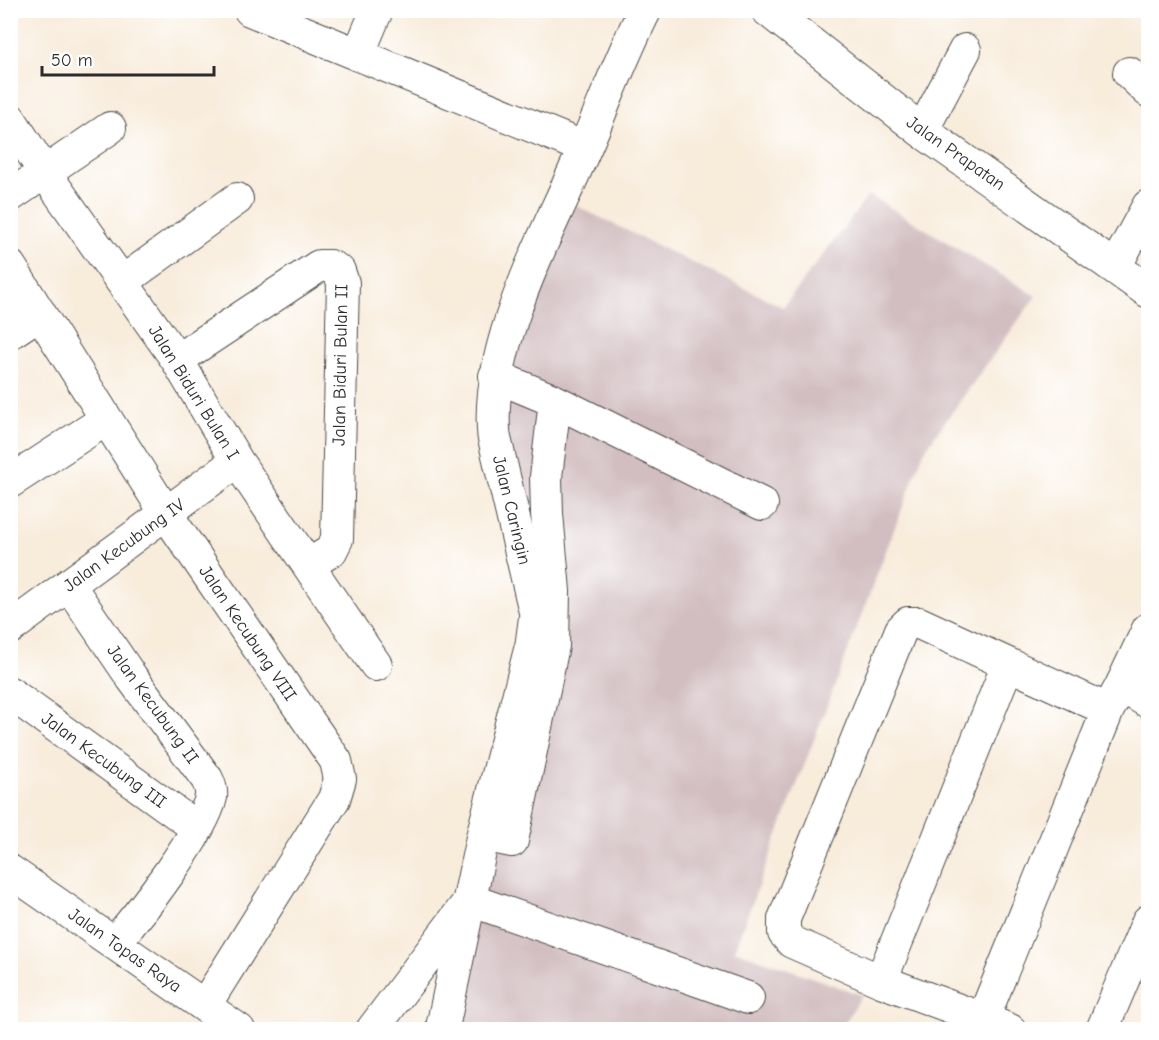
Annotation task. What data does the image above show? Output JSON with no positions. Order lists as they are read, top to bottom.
{
  "streets": {
    "main road": ["Jalan Prapatan", "Jalan Caringin"],
    "street": [
      "Jalan Biduri Bulan II",
      "Jalan Biduri Bulan I",
      "Jalan Kecubung IV",
      "Jalan Kecubung VIII",
      "Jalan Kecubung II",
      "Jalan Kecubung III",
      "Jalan Topas Raya"
    ]
  },
  "crossings": [
    ["Jalan Biduri Bulan II", "Jalan Biduri Bulan I"],
    ["Jalan Biduri Bulan I", "Jalan Kecubung IV"],
    ["Jalan Kecubung IV", "Jalan Kecubung VIII"],
    ["Jalan Kecubung IV", "Jalan Kecubung II"],
    ["Jalan Kecubung VIII", "Jalan Topas Raya"],
    ["Jalan Kecubung II", "Jalan Kecubung III"],
    ["Jalan Kecubung II", "Jalan Topas Raya"]
  ],
  "scale_bar": "50 m"
}
